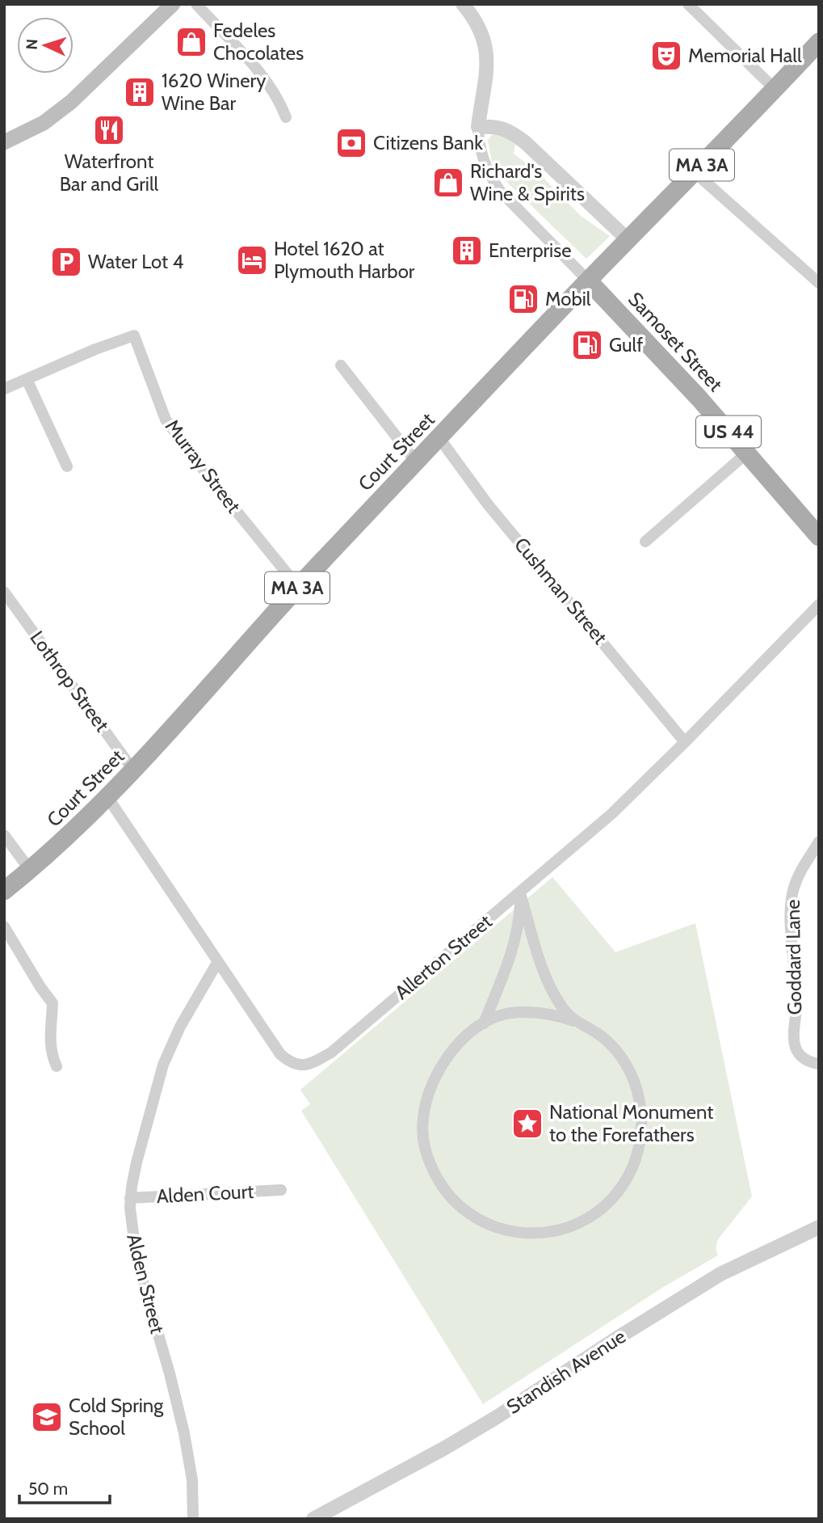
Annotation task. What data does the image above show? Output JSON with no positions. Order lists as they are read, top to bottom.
{
  "streets": {
    "main road": [
      "MA 3A",
      "Samoset Street",
      "US 44",
      "Court Street"
    ],
    "street": [
      "Murray Street",
      "Cushman Street",
      "Lothrop Street",
      "Allerton Street",
      "Goddard Lane",
      "Alden Court",
      "Alden Street",
      "Standish Avenue"
    ]
  },
  "crossings": [
    ["Samoset Street", "Court Street"],
    ["Court Street", "Murray Street"],
    ["Court Street", "Cushman Street"],
    ["Court Street", "Lothrop Street"],
    ["Court Street", "Allerton Street"],
    ["Cushman Street", "Allerton Street"],
    ["Allerton Street", "Alden Street"],
    ["Alden Court", "Alden Street"]
  ],
  "places": {
    "shop": ["Fedeles Chocolates", "Richard's Wine & Spirits"],
    "theatre": ["Memorial Hall"],
    "building": ["1620 Winery Wine Bar", "Enterprise"],
    "restaurant": ["Waterfront Bar and Grill"],
    "bank": ["Citizens Bank"],
    "hotel": ["Hotel 1620 at Plymouth Harbor"],
    "parking": ["Water Lot 4"],
    "fuel station": ["Mobil", "Gulf"],
    "place": ["National Monument to the Forefathers"],
    "school or university": ["Cold Spring School"]
  },
  "scale_bar": "50 m",
  "north": "left"
}
